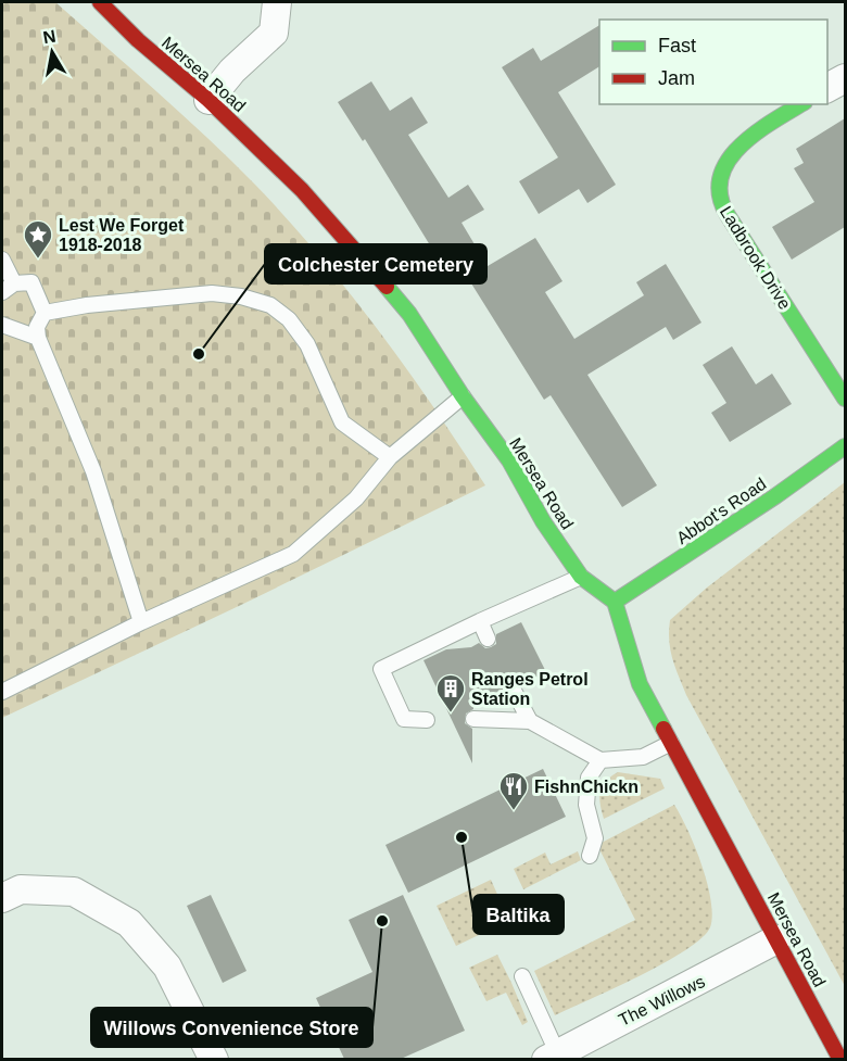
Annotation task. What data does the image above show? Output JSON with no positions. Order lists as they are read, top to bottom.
{
  "streets": {
    "main road": ["Mersea Road", "Ladbrook Drive", "Abbot's Road"],
    "street": ["The Willows"]
  },
  "crossings": [
    ["Mersea Road", "Abbot's Road"],
    ["Mersea Road", "The Willows"]
  ],
  "places": {
    "place": ["Lest We Forget 1918-2018"],
    "other": ["Colchester Cemetery", "Baltika", "Willows Convenience Store"],
    "building": ["Ranges Petrol Station"],
    "restaurant": ["FishnChickn"]
  },
  "legend": ["Fast", "Jam"],
  "north": "top"
}
